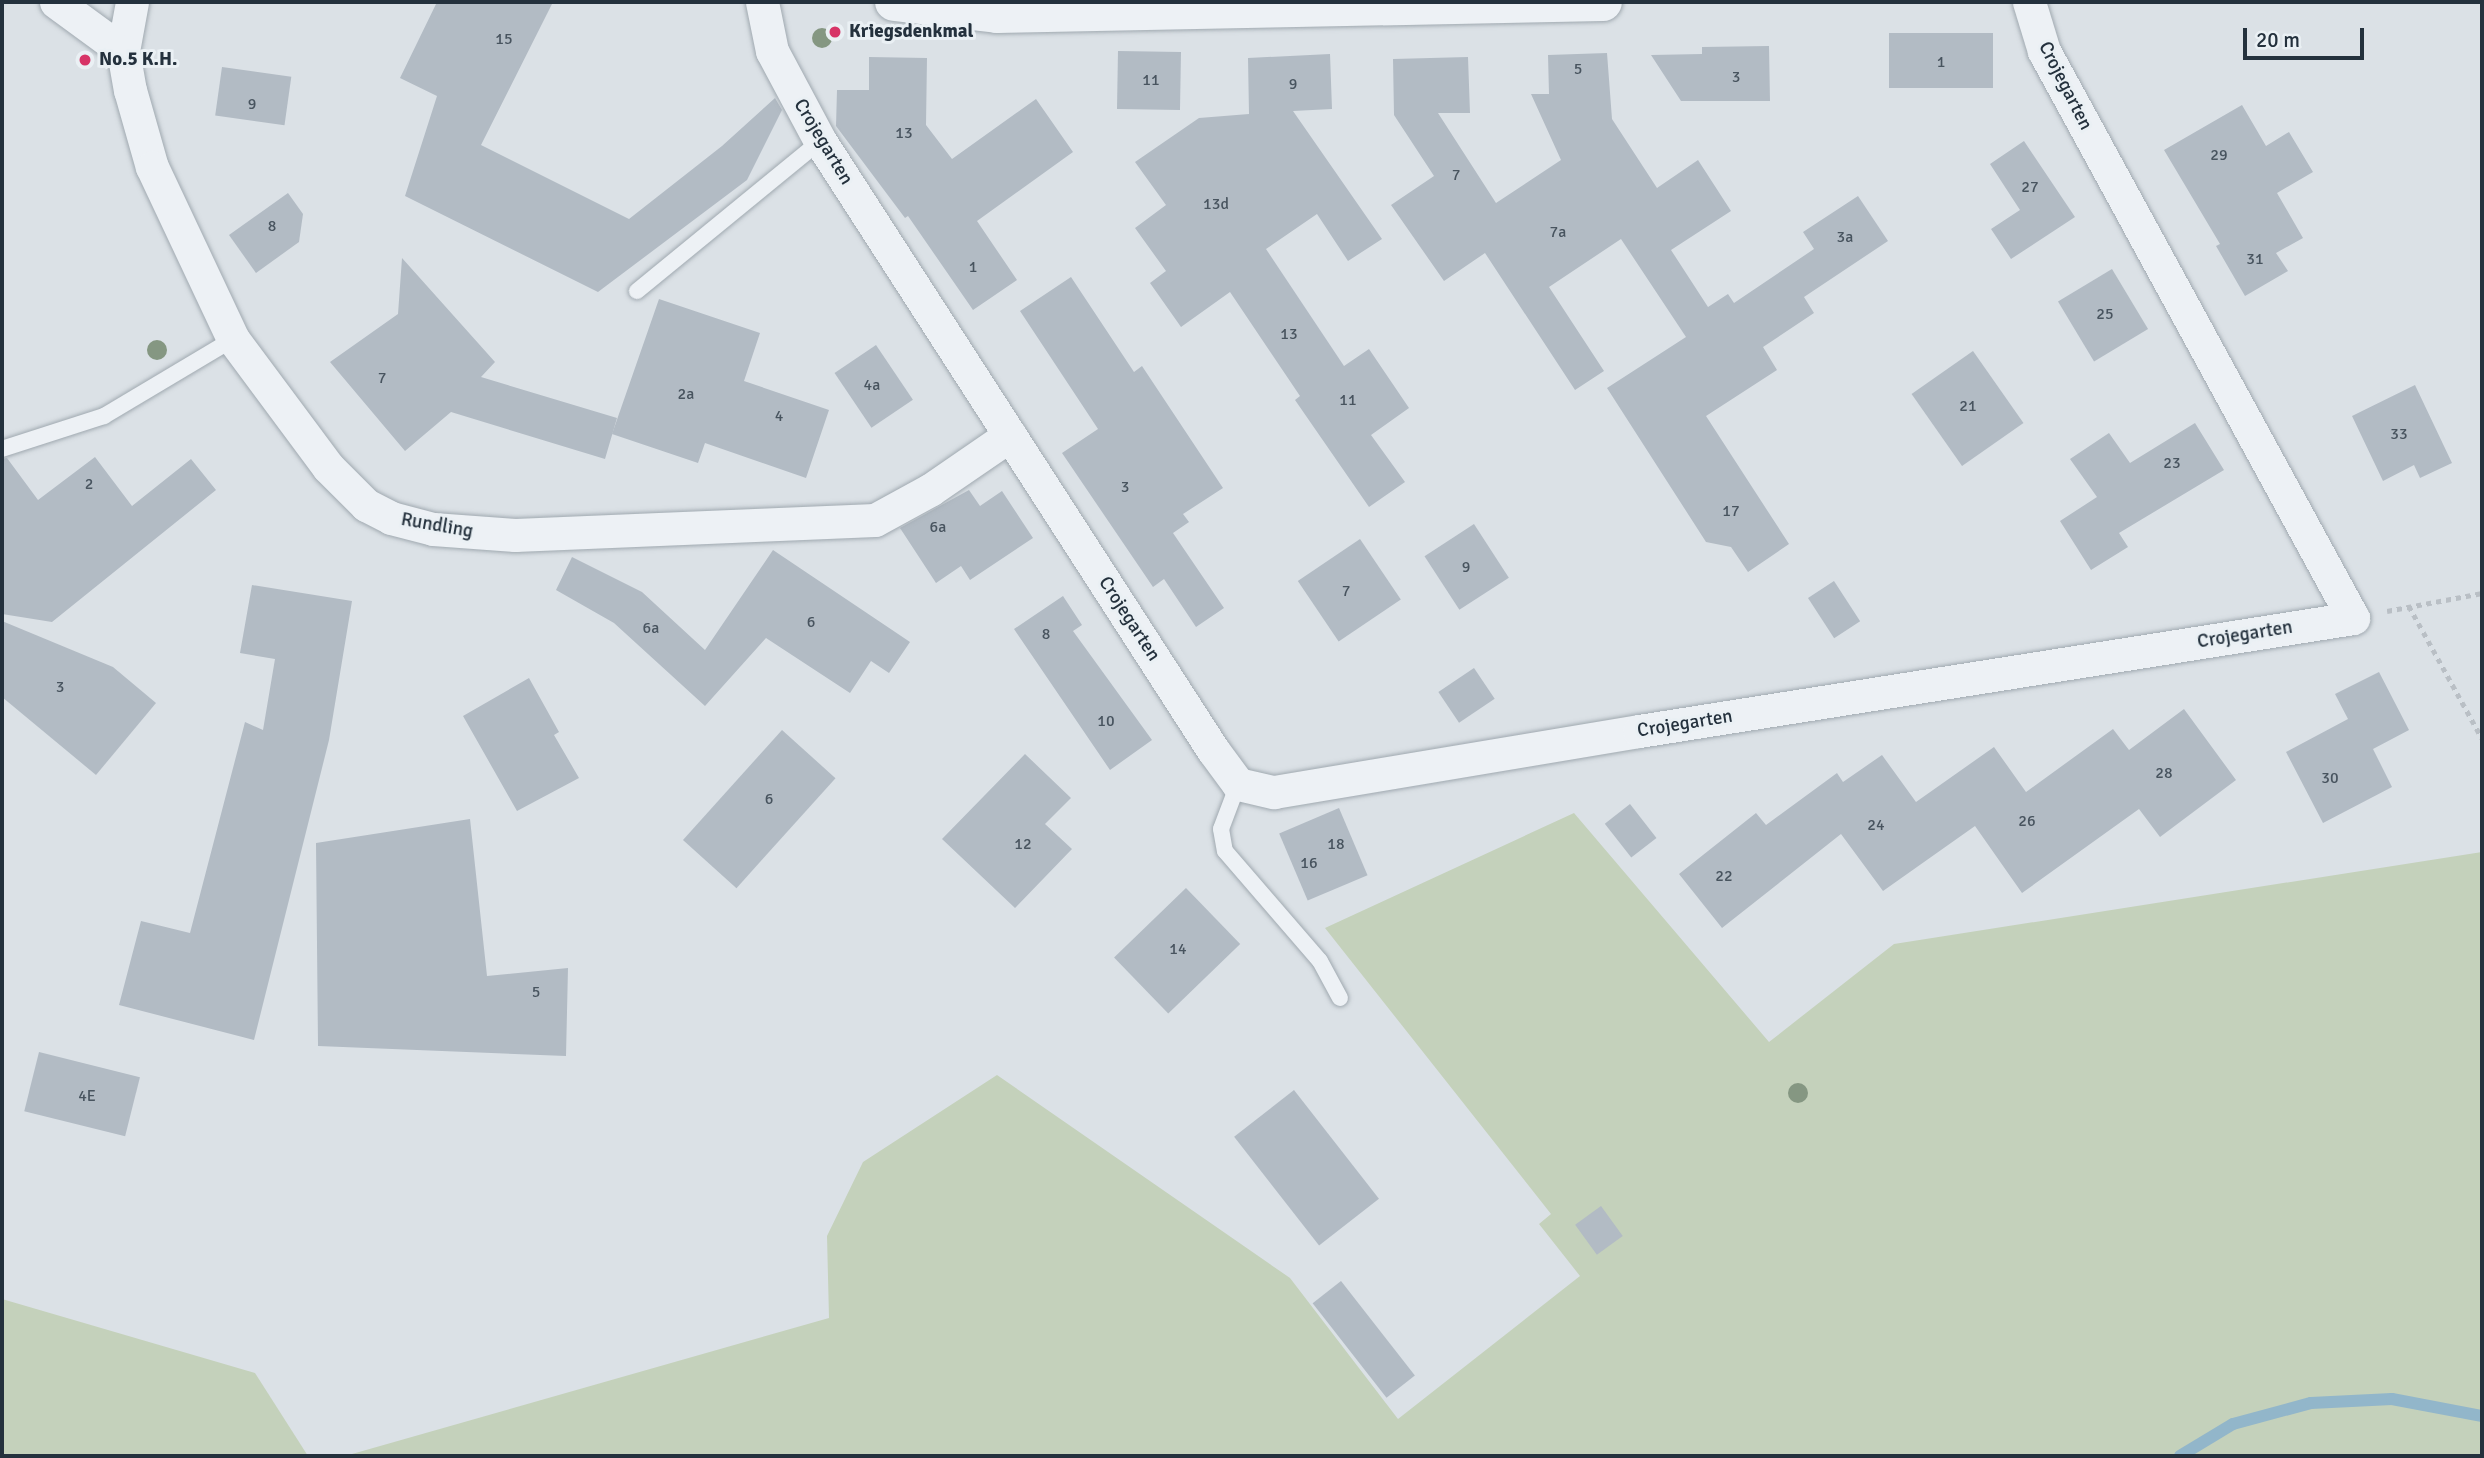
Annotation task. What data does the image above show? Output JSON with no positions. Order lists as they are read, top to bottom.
{
  "streets": {
    "street": ["Crojegarten", "Rundling"]
  },
  "crossings": [
    ["Crojegarten", "Rundling"]
  ],
  "places": ["Kriegsdenkmal", "No.5 K.H."],
  "house_numbers": [
    "15",
    "1",
    "5",
    "3",
    "11",
    "9",
    "9",
    "13",
    "29",
    "7",
    "27",
    "13d",
    "8",
    "7a",
    "3a",
    "31",
    "1",
    "25",
    "13",
    "7",
    "4a",
    "2a",
    "11",
    "21",
    "4",
    "33",
    "23",
    "2",
    "3",
    "17",
    "6a",
    "9",
    "7",
    "6",
    "6a",
    "8",
    "3",
    "10",
    "28",
    "30",
    "6",
    "26",
    "24",
    "12",
    "18",
    "16",
    "22",
    "14",
    "5",
    "4E"
  ],
  "scale_bar": "20 m"
}
